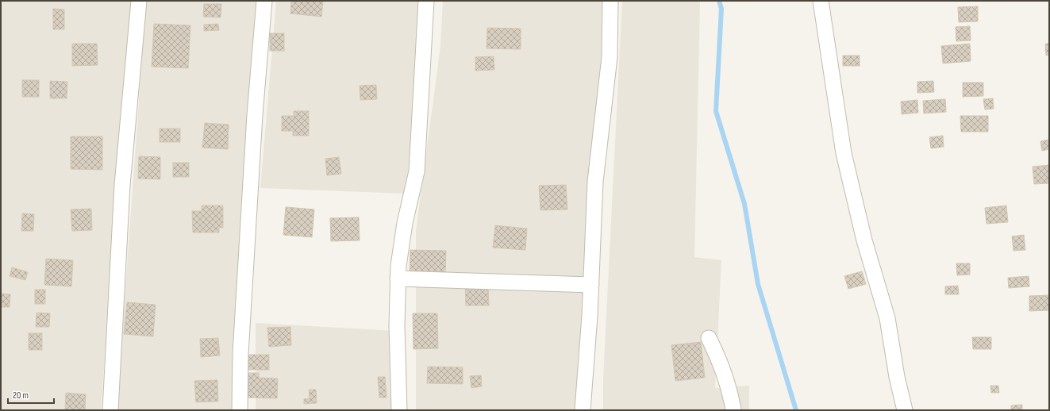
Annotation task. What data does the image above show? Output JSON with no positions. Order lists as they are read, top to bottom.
{
  "scale_bar": "20 m"
}
